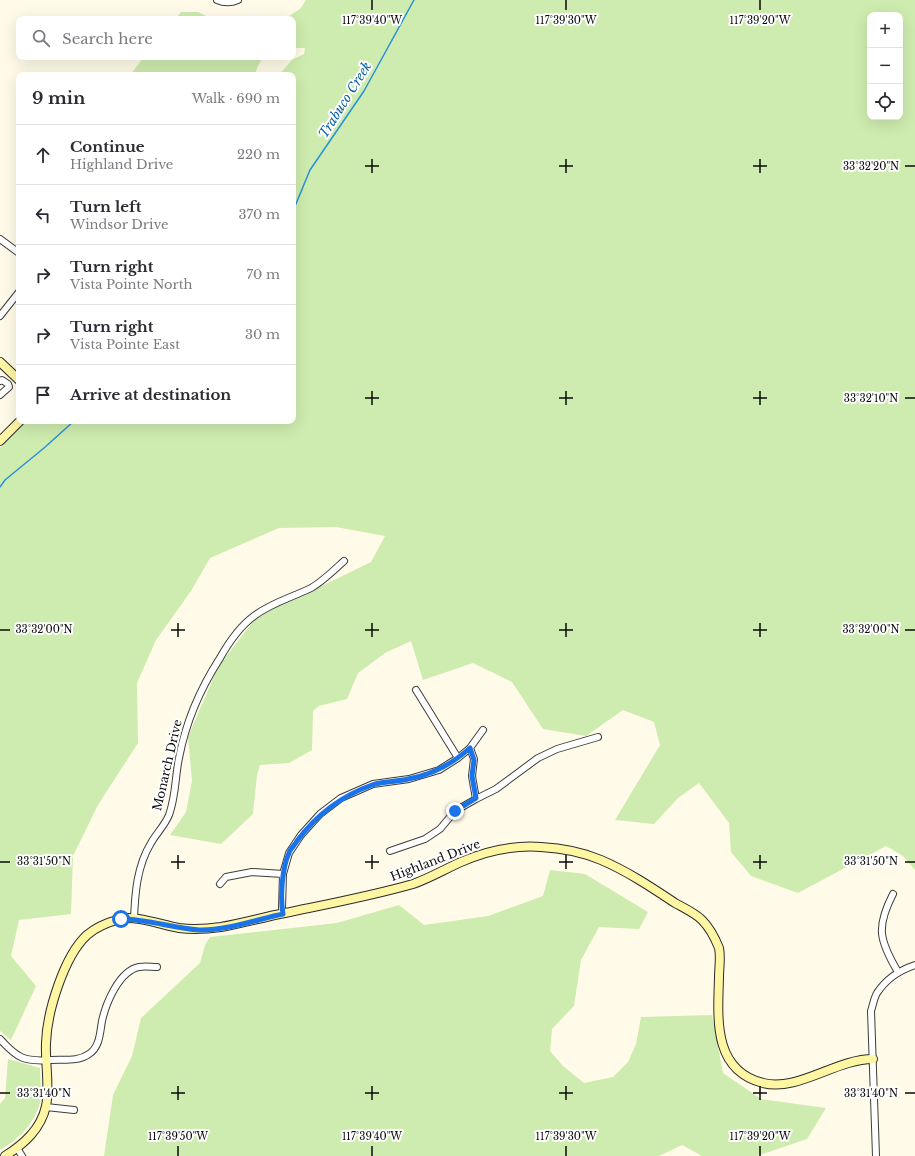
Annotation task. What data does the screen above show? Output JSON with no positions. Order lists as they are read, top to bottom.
{
  "streets": {
    "street": ["Monarch Drive", "Highland Drive"]
  },
  "crossings": [
    ["Monarch Drive", "Highland Drive"]
  ],
  "water": ["Trabuco Creek"],
  "page": {
    "map_buttons": ["+", "−"],
    "search": "Search here",
    "heading": ["9 min", "Walk · 690 m"],
    "list": [
      ["Continue", "Highland Drive", "220 m"],
      ["Turn left", "Windsor Drive", "370 m"],
      ["Turn right", "Vista Pointe North", "70 m"],
      ["Turn right", "Vista Pointe East", "30 m"],
      "Arrive at destination"
    ]
  },
  "coordinates": [
    "117°39'40\"W",
    "117°39'30\"W",
    "117°39'20\"W",
    "33°32'20\"N",
    "33°32'10\"N",
    "33°32'00\"N",
    "33°31'50\"N",
    "33°31'40\"N",
    "117°39'50\"W"
  ]
}
